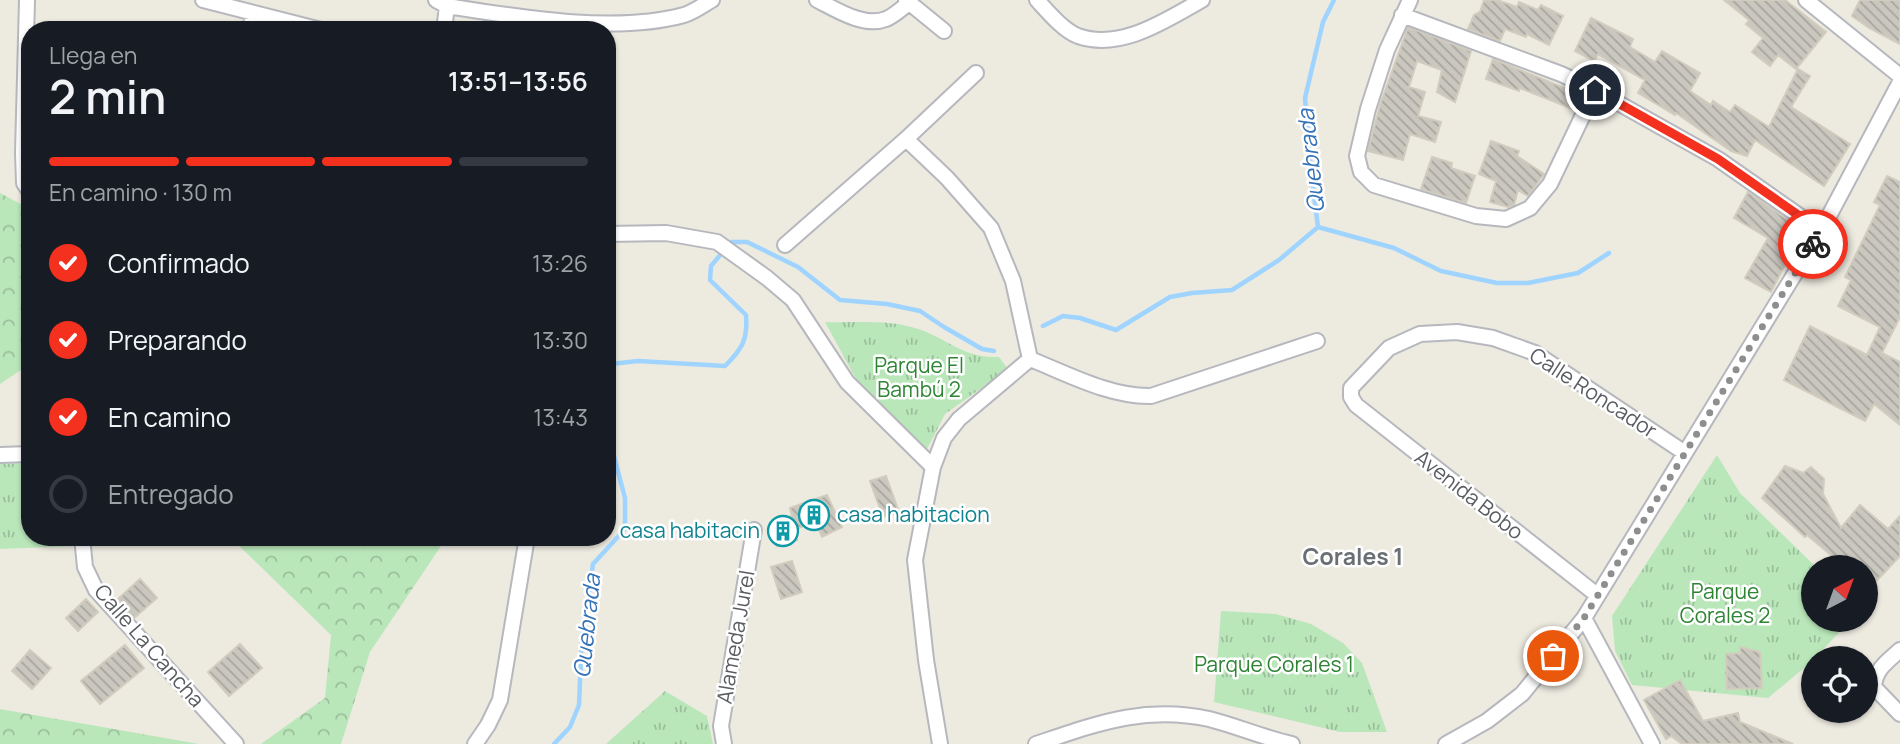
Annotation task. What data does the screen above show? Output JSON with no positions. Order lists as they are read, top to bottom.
{
  "streets": {
    "street": [
      "Calle Roncador",
      "Avenida Bobo",
      "Alameda Jurel",
      "Calle La Cancha"
    ]
  },
  "crossings": [
    ["Calle Roncador", "Avenida Bobo"]
  ],
  "districts": ["Corales 1"],
  "water": ["Quebrada"],
  "parks": ["Parque El Bambú 2", "Parque Corales 2", "Parque Corales 1"],
  "places": {
    "building": ["casa habitacion", "casa habitacin"]
  },
  "north": "top right",
  "page": {
    "heading": ["2 min", "Llega en", "13:51–13:56"],
    "bar": "En camino · 130 m",
    "list": [
      ["Confirmado", "13:26"],
      ["Preparando", "13:30"],
      ["En camino", "13:43"],
      "Entregado"
    ]
  }
}
